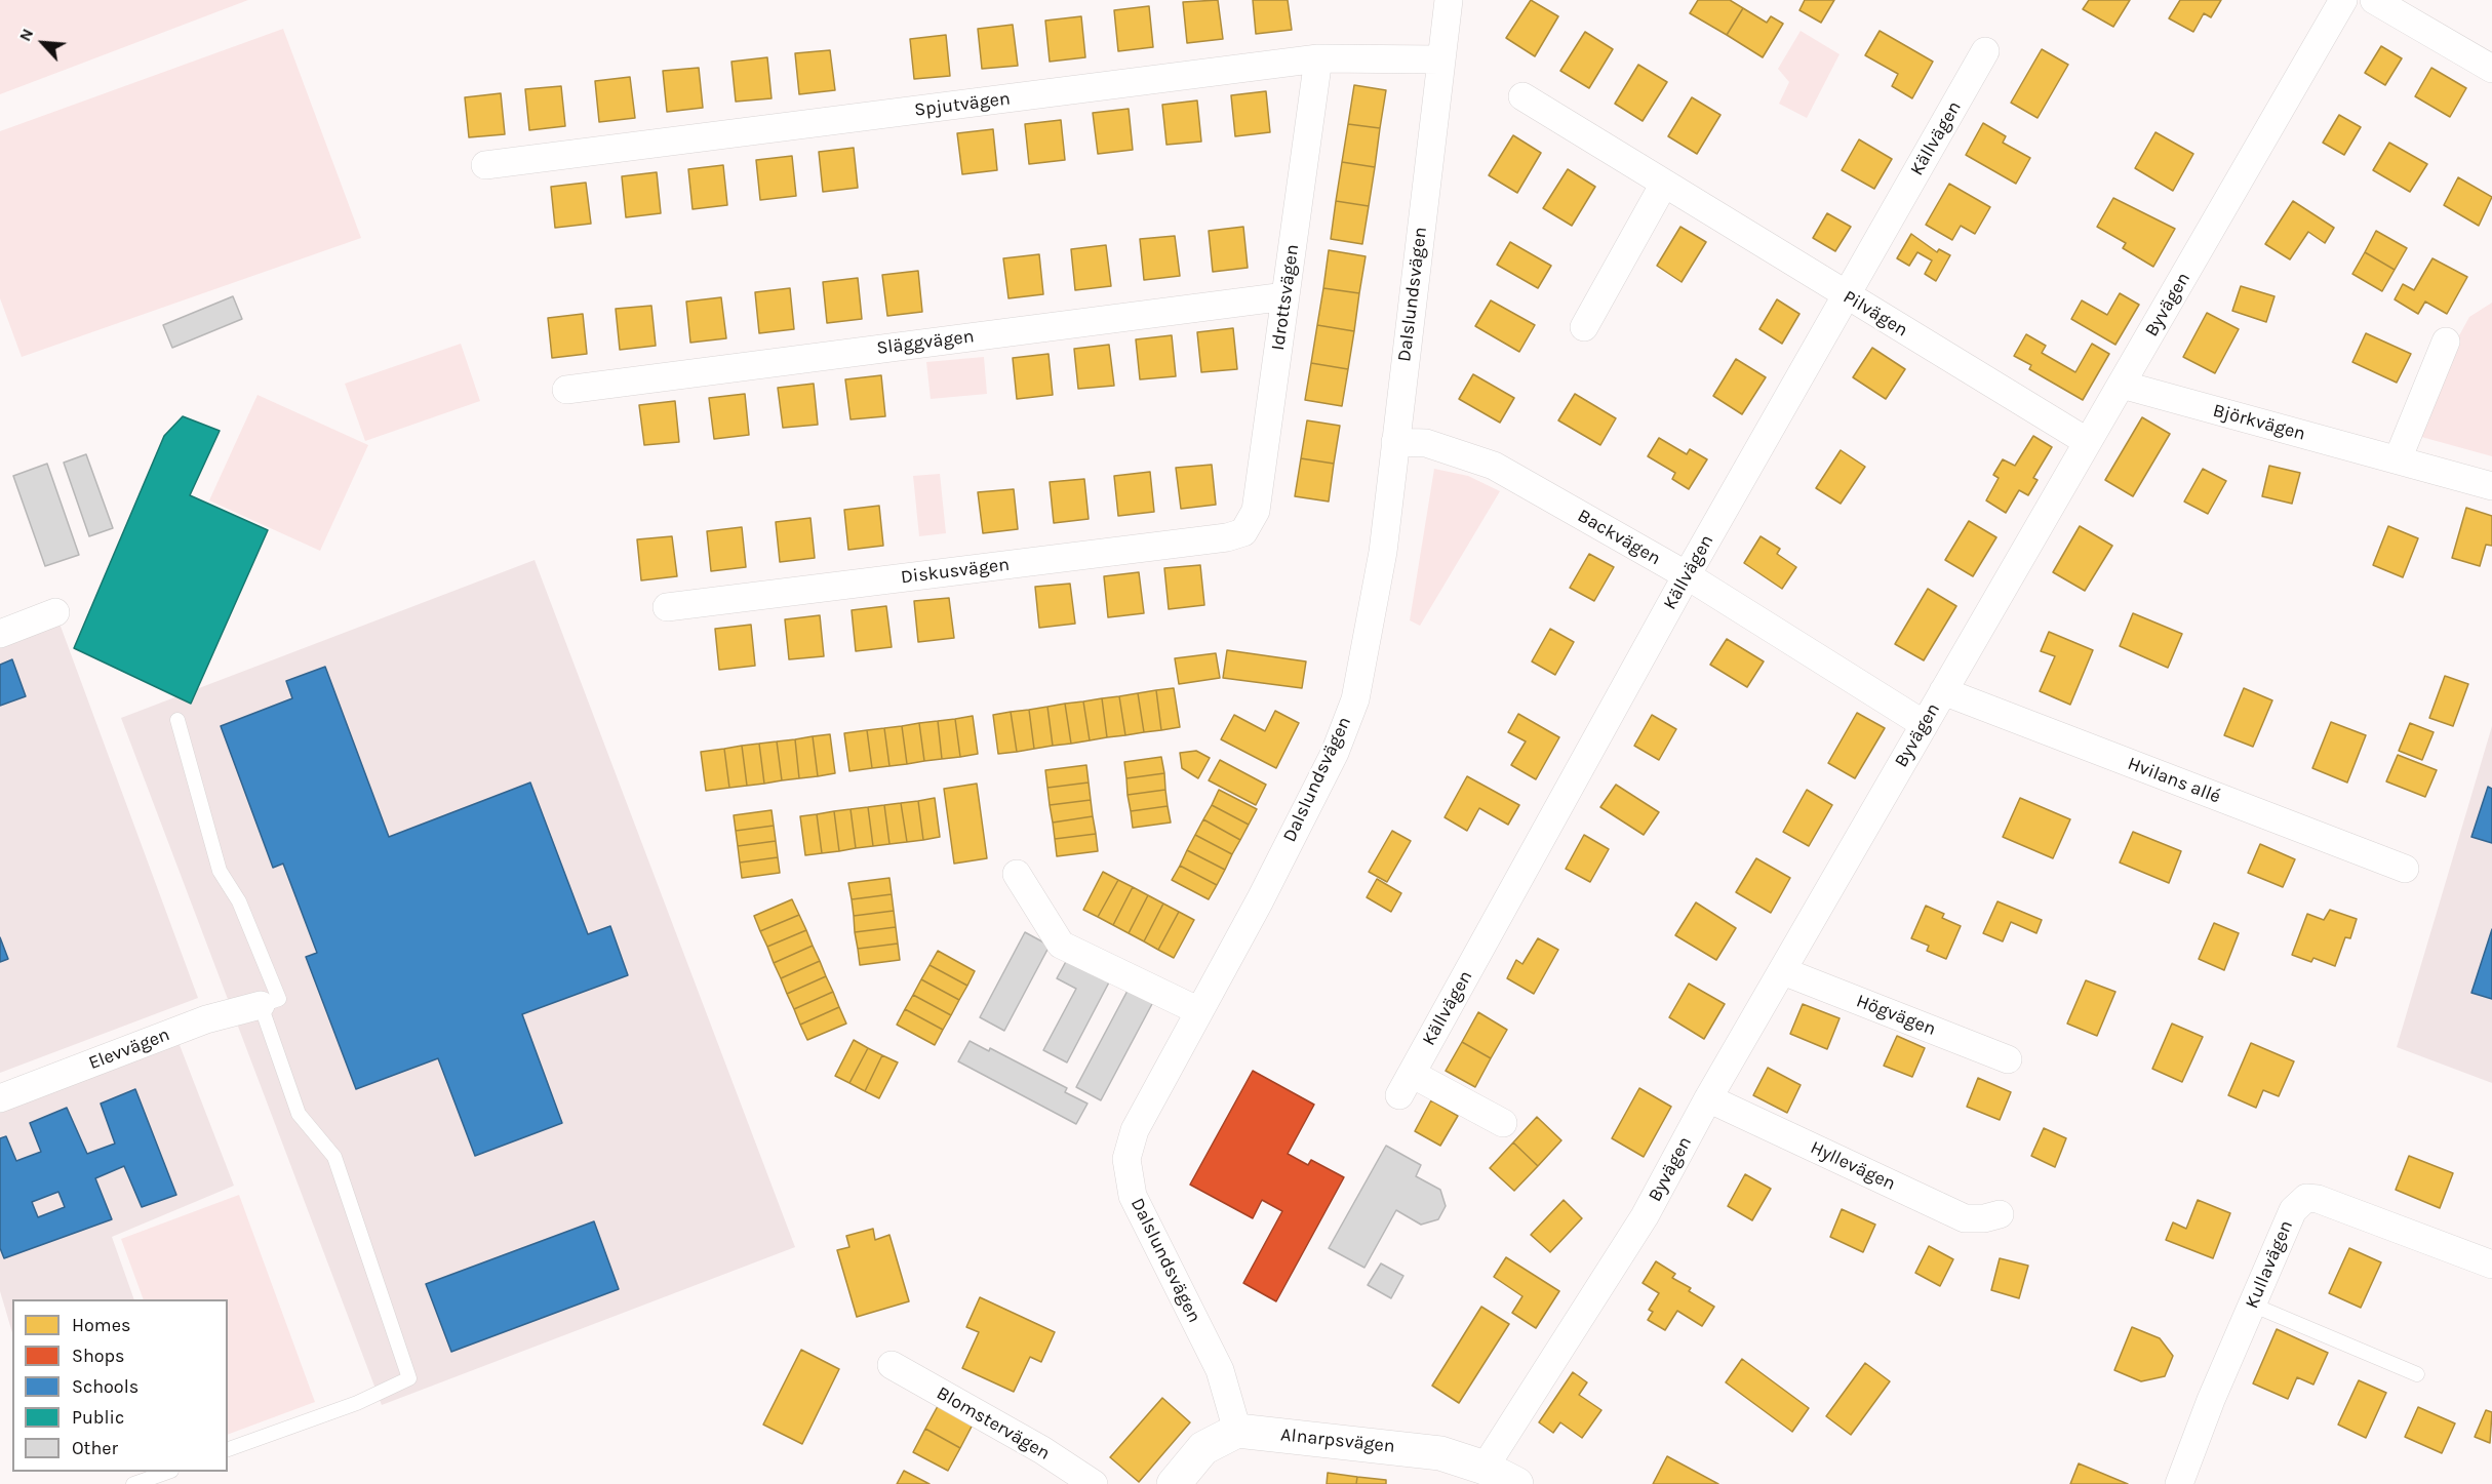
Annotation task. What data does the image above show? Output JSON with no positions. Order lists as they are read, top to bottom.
{
  "streets": {
    "street": [
      "Spjutvägen",
      "Källvägen",
      "Dalslundsvägen",
      "Idrottsvägen",
      "Byvägen",
      "Pilvägen",
      "Släggvägen",
      "Björkvägen",
      "Backvägen",
      "Diskusvägen",
      "Hvilans allé",
      "Högvägen",
      "Elevvägen",
      "Hyllevägen",
      "Kullavägen",
      "Blomstervägen",
      "Alnarpsvägen"
    ]
  },
  "crossings": [
    ["Spjutvägen", "Dalslundsvägen"],
    ["Spjutvägen", "Idrottsvägen"],
    ["Källvägen", "Pilvägen"],
    ["Källvägen", "Backvägen"],
    ["Dalslundsvägen", "Backvägen"],
    ["Dalslundsvägen", "Alnarpsvägen"],
    ["Idrottsvägen", "Släggvägen"],
    ["Idrottsvägen", "Diskusvägen"],
    ["Byvägen", "Pilvägen"],
    ["Byvägen", "Björkvägen"],
    ["Byvägen", "Backvägen"],
    ["Byvägen", "Hvilans allé"],
    ["Byvägen", "Högvägen"],
    ["Byvägen", "Hyllevägen"],
    ["Byvägen", "Alnarpsvägen"]
  ],
  "legend": [
    "Homes",
    "Shops",
    "Schools",
    "Public",
    "Other"
  ],
  "north": "top left"
}
